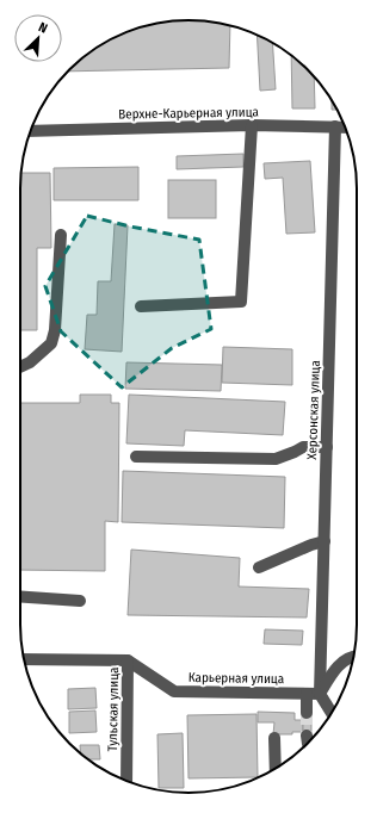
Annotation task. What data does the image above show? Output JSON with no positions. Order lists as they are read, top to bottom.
{
  "streets": {
    "street": [
      "Верхне-Карьерная улица",
      "Херсонская улица",
      "Карьерная улица",
      "Тульская улица"
    ]
  },
  "crossings": [
    ["Верхне-Карьерная улица", "Херсонская улица"],
    ["Херсонская улица", "Карьерная улица"],
    ["Карьерная улица", "Тульская улица"]
  ],
  "north": "top right"
}
